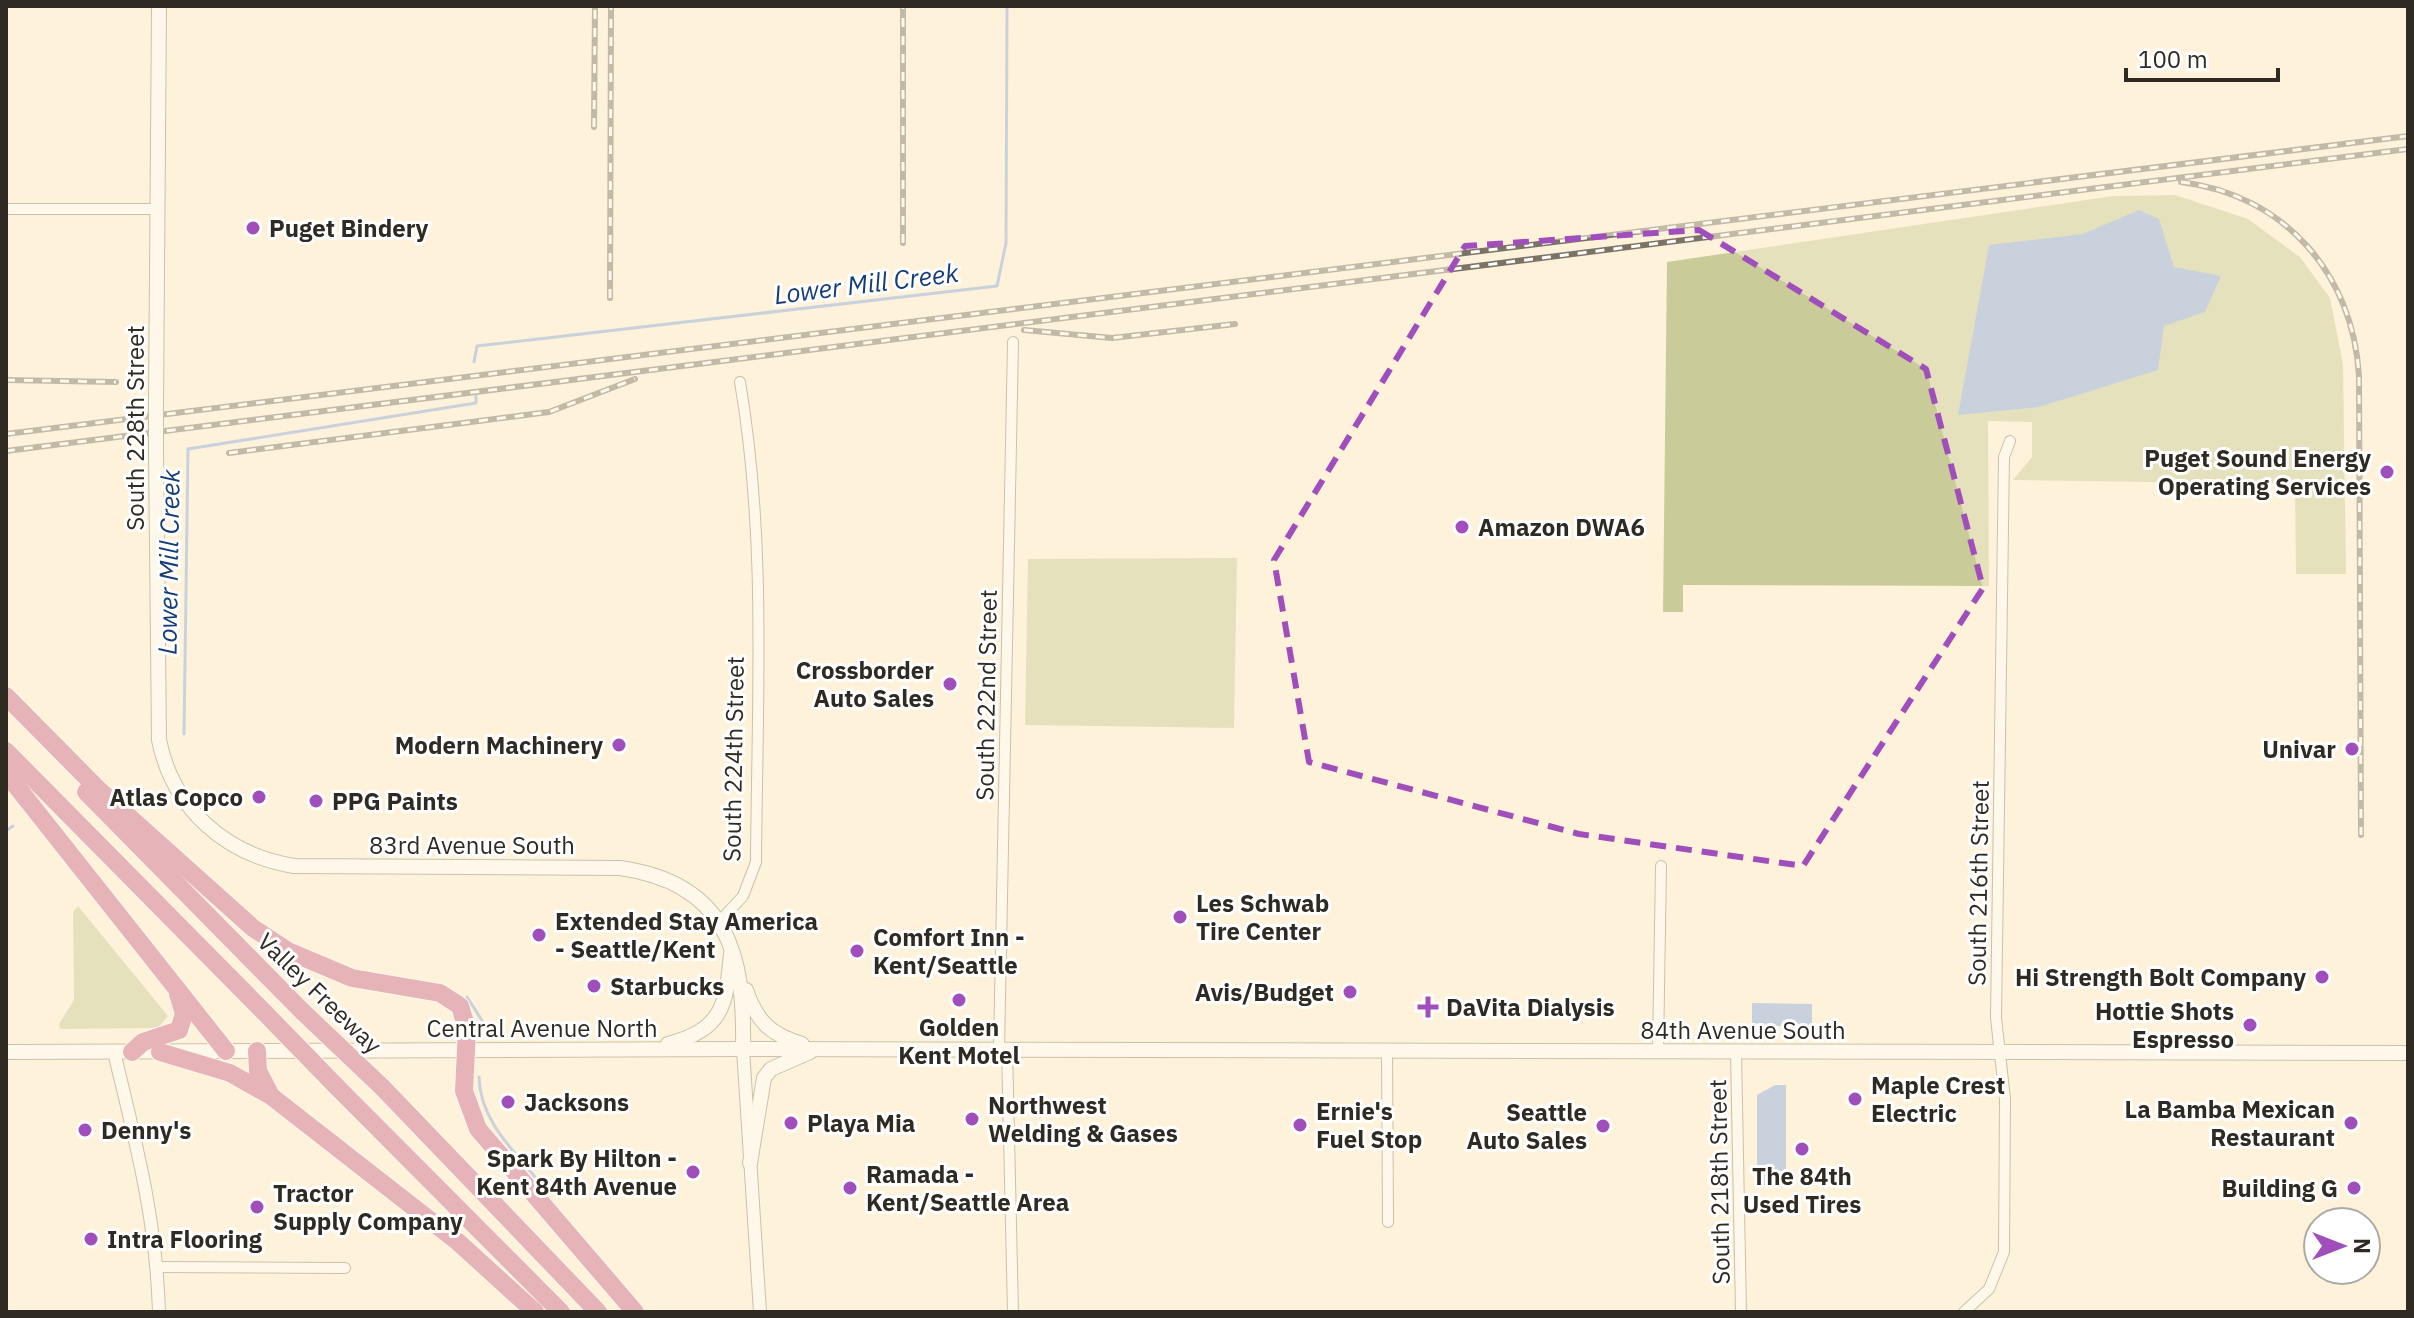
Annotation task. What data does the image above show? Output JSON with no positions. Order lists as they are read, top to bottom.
{
  "streets": {
    "highway": ["Valley Freeway"],
    "main road": [
      "South 228th Street",
      "83rd Avenue South",
      "Central Avenue North",
      "84th Avenue South"
    ],
    "street": [
      "South 222nd Street",
      "South 224th Street",
      "South 216th Street",
      "South 218th Street"
    ]
  },
  "crossings": [
    ["South 228th Street", "83rd Avenue South"],
    ["South 222nd Street", "84th Avenue South"],
    ["South 224th Street", "83rd Avenue South"],
    ["South 216th Street", "84th Avenue South"],
    ["Central Avenue North", "84th Avenue South"],
    ["84th Avenue South", "South 218th Street"]
  ],
  "water": ["Lower Mill Creek"],
  "places": {
    "other": [
      "Puget Bindery",
      "Puget Sound Energy Operating Services",
      "Amazon DWA6",
      "Crossborder Auto Sales",
      "Modern Machinery",
      "Univar",
      "Atlas Copco",
      "PPG Paints",
      "Les Schwab Tire Center",
      "Extended Stay America - Seattle/Kent",
      "Comfort Inn - Kent/Seattle",
      "Hi Strength Bolt Company",
      "Starbucks",
      "Avis/Budget",
      "Golden Kent Motel",
      "Hottie Shots Espresso",
      "Maple Crest Electric",
      "Jacksons",
      "Northwest Welding & Gases",
      "Playa Mia",
      "La Bamba Mexican Restaurant",
      "Ernie's Fuel Stop",
      "Seattle Auto Sales",
      "Denny's",
      "The 84th Used Tires",
      "Spark By Hilton - Kent 84th Avenue",
      "Ramada - Kent/Seattle Area",
      "Building G",
      "Tractor Supply Company",
      "Intra Flooring"
    ],
    "health": ["DaVita Dialysis"]
  },
  "scale_bar": "100 m",
  "north": "right"
}
